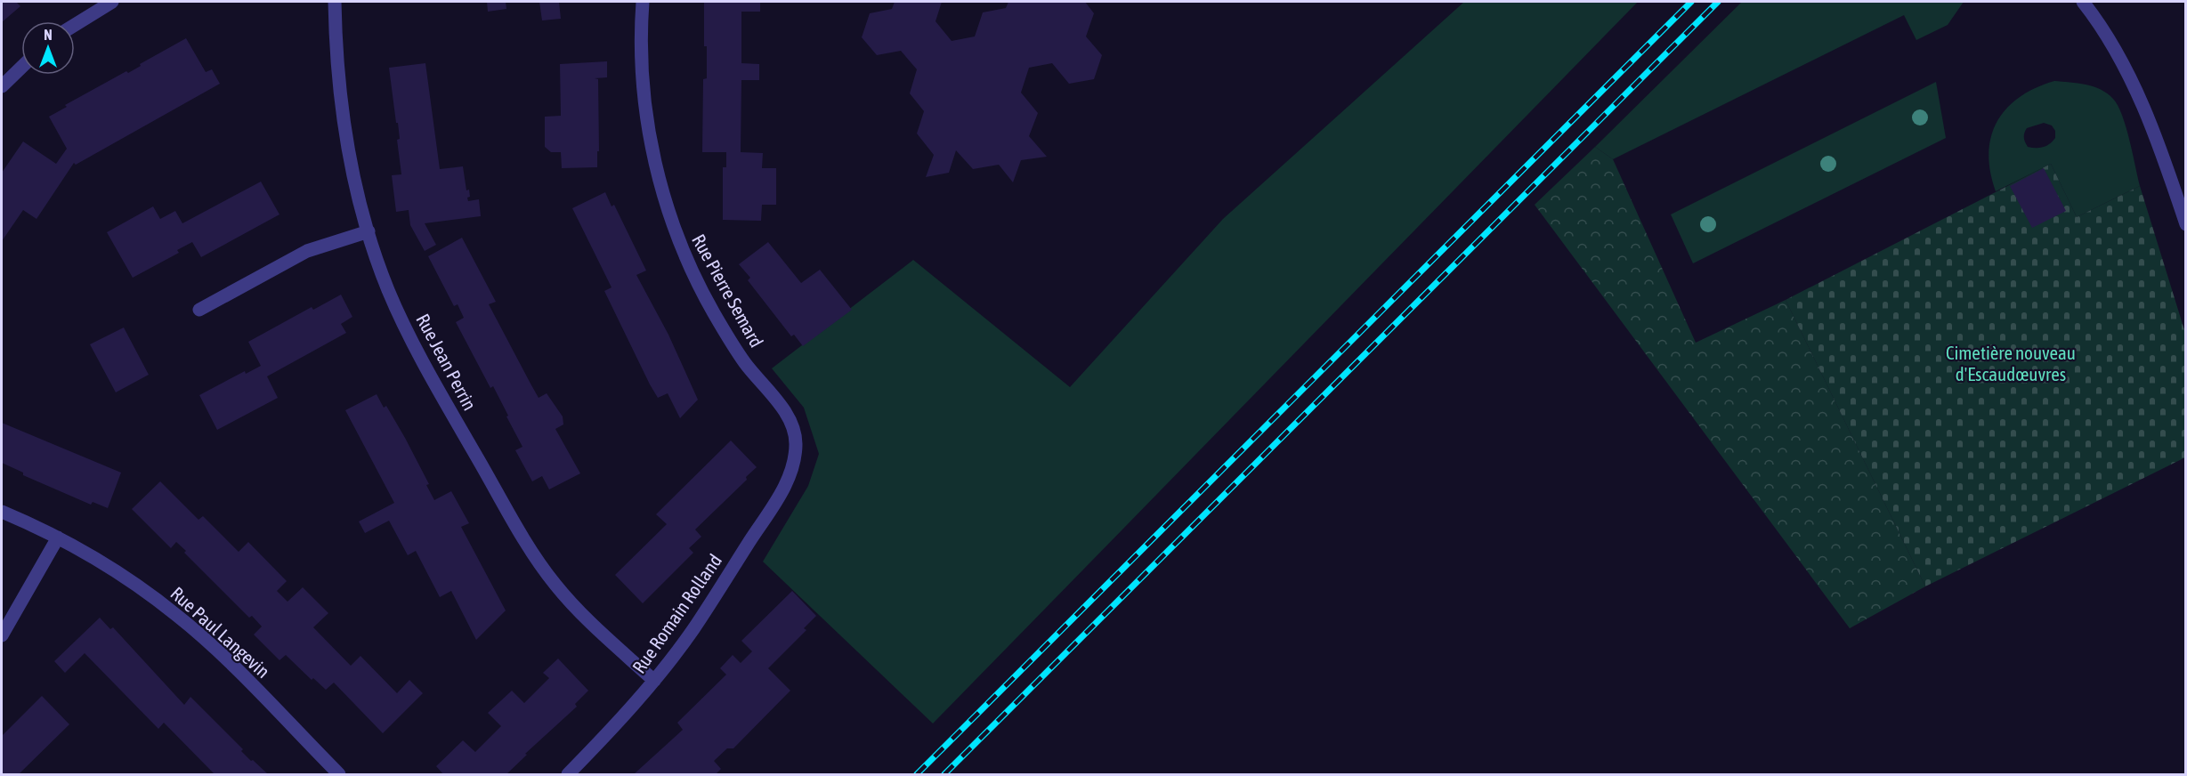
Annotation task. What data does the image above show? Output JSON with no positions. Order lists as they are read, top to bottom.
{
  "streets": {
    "street": [
      "Rue Pierre Semard",
      "Rue Jean Perrin",
      "Rue Romain Rolland",
      "Rue Paul Langevin"
    ]
  },
  "crossings": [
    ["Rue Pierre Semard", "Rue Romain Rolland"],
    ["Rue Jean Perrin", "Rue Romain Rolland"]
  ],
  "parks": ["Cimetière nouveau d'Escaudœuvres"],
  "north": "top"
}
